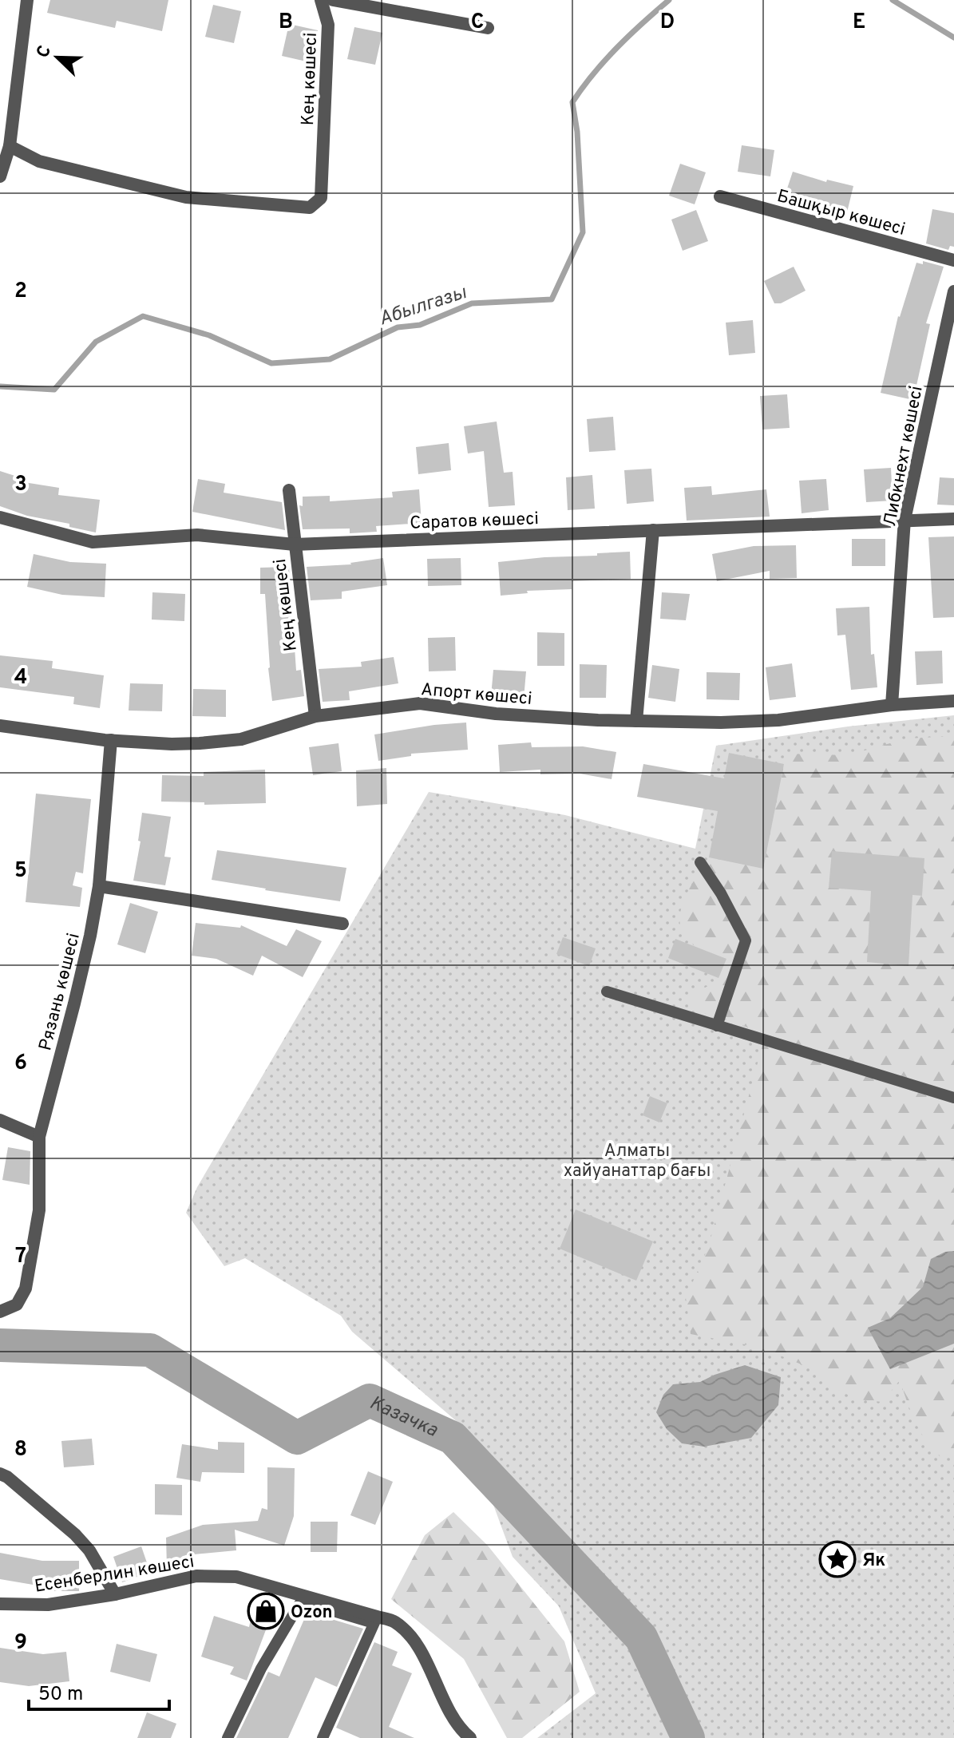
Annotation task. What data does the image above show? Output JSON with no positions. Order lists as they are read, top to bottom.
{
  "streets": {
    "street": [
      "Кең көшесі",
      "Башқыр көшесі",
      "Либкнехт көшесі",
      "Саратов көшесі",
      "Апорт көшесі",
      "Рязань көшесі",
      "Есенберлин көшесі"
    ]
  },
  "crossings": [
    ["Кең көшесі", "Саратов көшесі"],
    ["Кең көшесі", "Апорт көшесі"],
    ["Либкнехт көшесі", "Саратов көшесі"],
    ["Либкнехт көшесі", "Апорт көшесі"],
    ["Апорт көшесі", "Рязань көшесі"]
  ],
  "water": ["Абылгазы", "Казачка"],
  "parks": ["Алматы хайуанаттар бағы"],
  "places": {
    "place": ["Як"],
    "shop": ["Ozon"]
  },
  "scale_bar": "50 m",
  "north": "top left",
  "grid": {
    "columns": [
      "B",
      "C",
      "D",
      "E"
    ],
    "rows": [
      "2",
      "3",
      "4",
      "5",
      "6",
      "7",
      "8",
      "9"
    ]
  }
}
